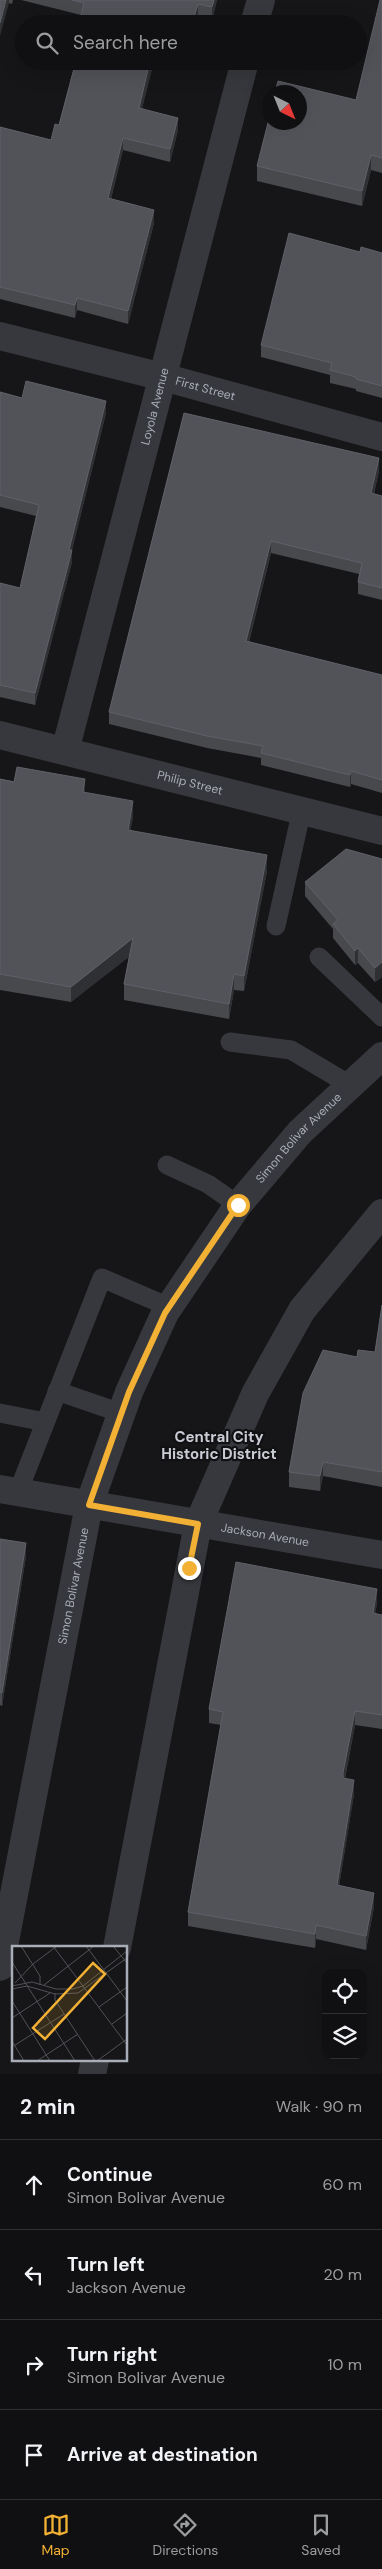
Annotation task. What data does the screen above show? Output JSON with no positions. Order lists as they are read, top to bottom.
{
  "streets": {
    "street": [
      "First Street",
      "Loyola Avenue",
      "Philip Street",
      "Simon Bolivar Avenue",
      "Jackson Avenue"
    ]
  },
  "crossings": [
    ["First Street", "Loyola Avenue"],
    ["Loyola Avenue", "Philip Street"],
    ["Simon Bolivar Avenue", "Jackson Avenue"]
  ],
  "districts": ["Central City Historic District"],
  "north": "bottom right",
  "page": {
    "search": "Search here",
    "heading": ["2 min", "Walk · 90 m"],
    "list": [
      ["Continue", "Simon Bolivar Avenue", "60 m"],
      ["Turn left", "Jackson Avenue", "20 m"],
      ["Turn right", "Simon Bolivar Avenue", "10 m"],
      "Arrive at destination"
    ],
    "nav": ["Map", "Directions", "Saved"]
  }
}
